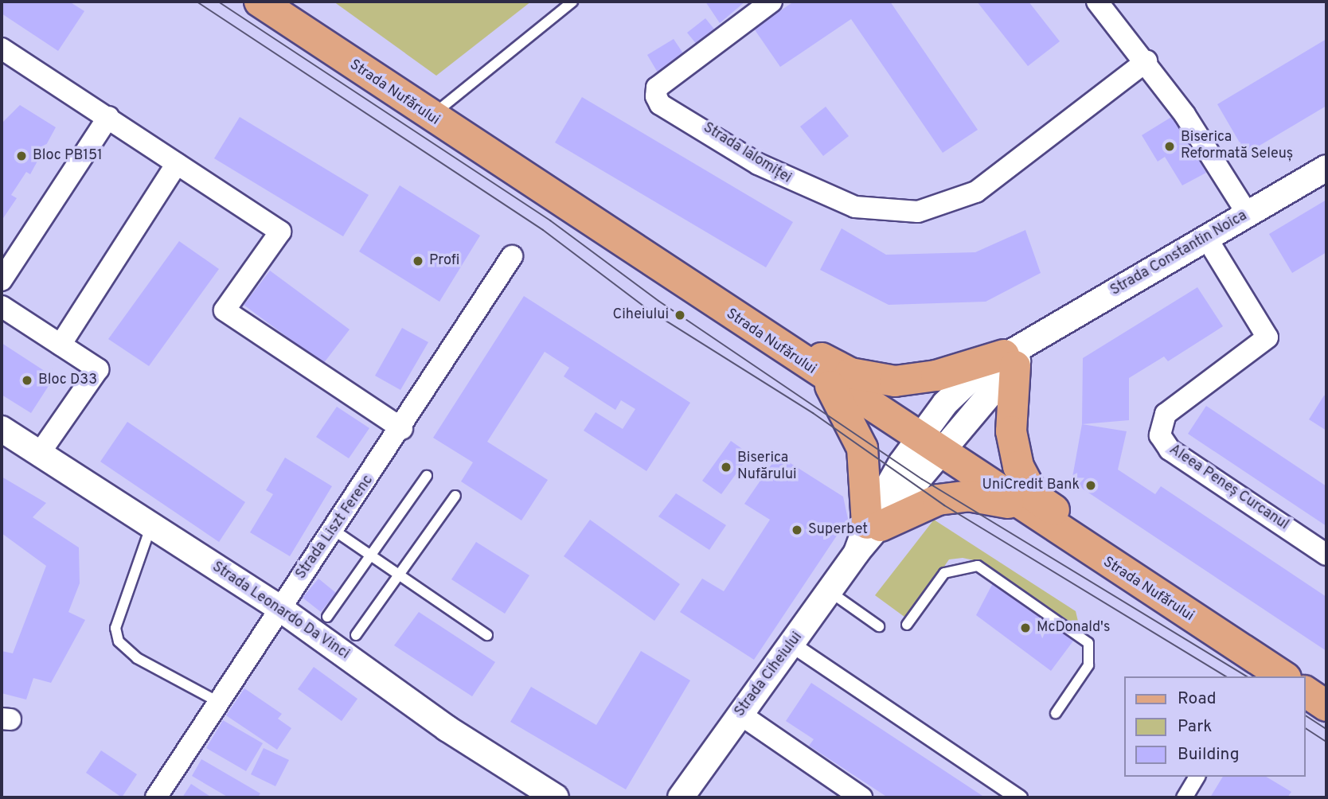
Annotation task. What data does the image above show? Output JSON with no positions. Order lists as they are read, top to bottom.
{
  "streets": {
    "main road": ["Strada Nufărului"],
    "street": [
      "Strada Ialomiței",
      "Strada Constantin Noica",
      "Aleea Peneș Curcanul",
      "Strada Liszt Ferenc",
      "Strada Leonardo Da Vinci",
      "Strada Ciheiului"
    ]
  },
  "crossings": [
    ["Strada Nufărului", "Strada Constantin Noica"],
    ["Strada Nufărului", "Strada Ciheiului"],
    ["Strada Constantin Noica", "Aleea Peneș Curcanul"],
    ["Strada Constantin Noica", "Strada Ciheiului"],
    ["Strada Liszt Ferenc", "Strada Leonardo Da Vinci"]
  ],
  "places": [
    "Biserica Reformată Seleuș",
    "Bloc PB151",
    "Profi",
    "Ciheiului",
    "Bloc D33",
    "Biserica Nufărului",
    "UniCredit Bank",
    "Superbet",
    "McDonald's"
  ],
  "legend": ["Road", "Park", "Building"]
}
